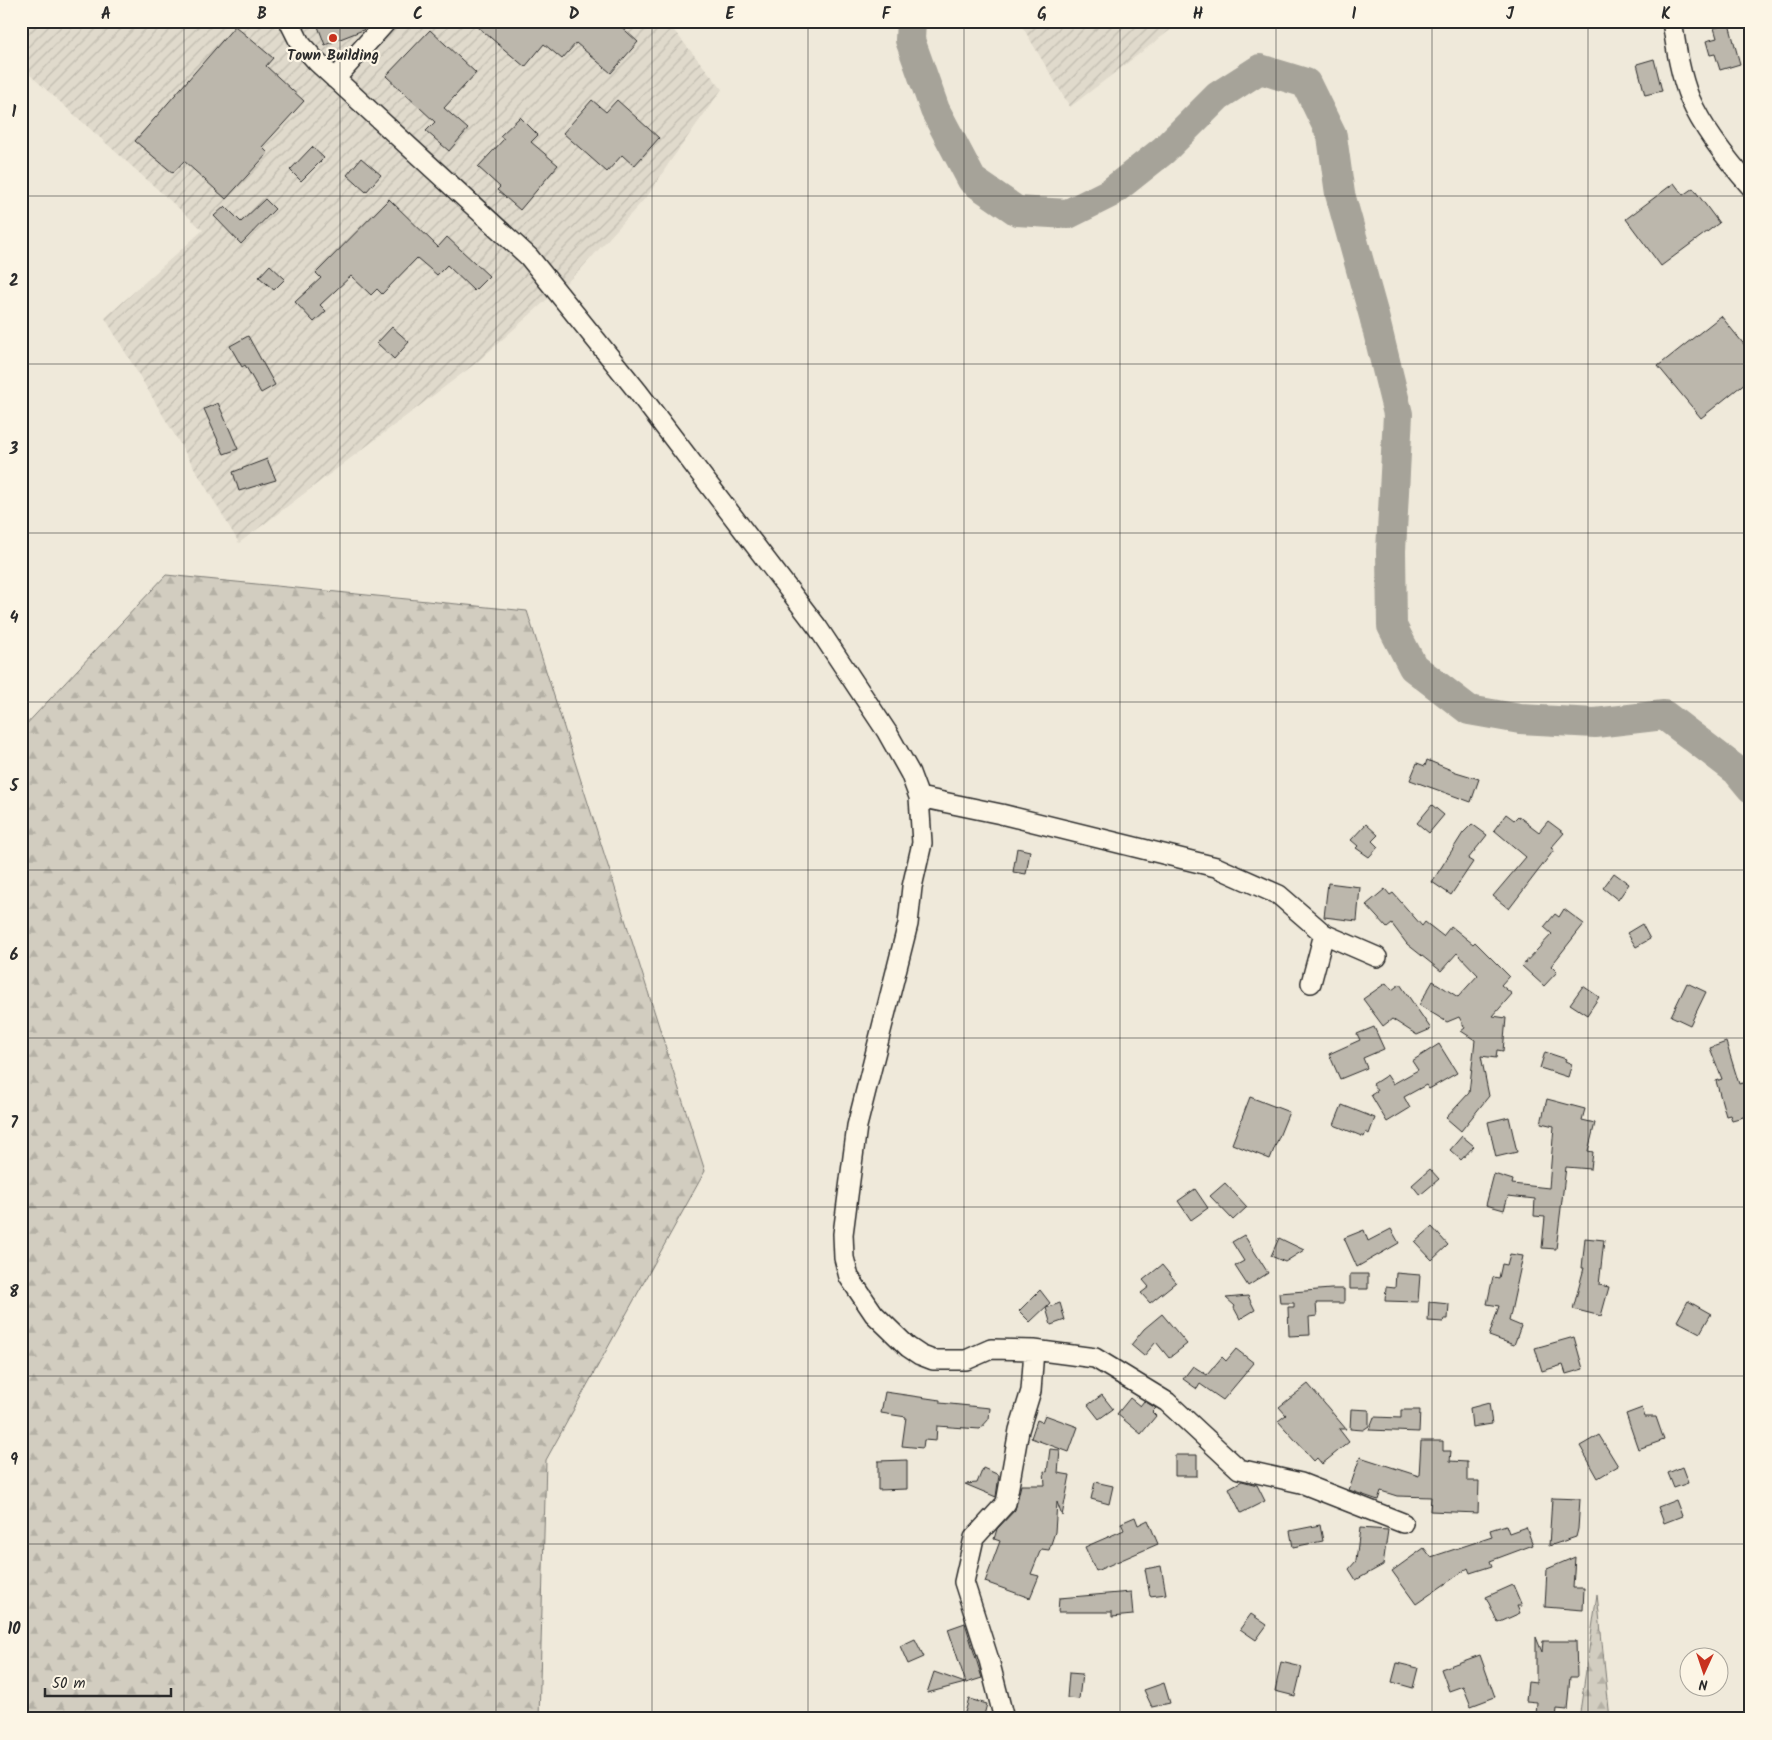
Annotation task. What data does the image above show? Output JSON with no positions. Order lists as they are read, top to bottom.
{
  "places": ["Town Building"],
  "scale_bar": "50 m",
  "north": "bottom",
  "grid": {
    "columns": [
      "A",
      "B",
      "C",
      "D",
      "E",
      "F",
      "G",
      "H",
      "I",
      "J",
      "K"
    ],
    "rows": [
      "1",
      "2",
      "3",
      "4",
      "5",
      "6",
      "7",
      "8",
      "9",
      "10"
    ]
  }
}
